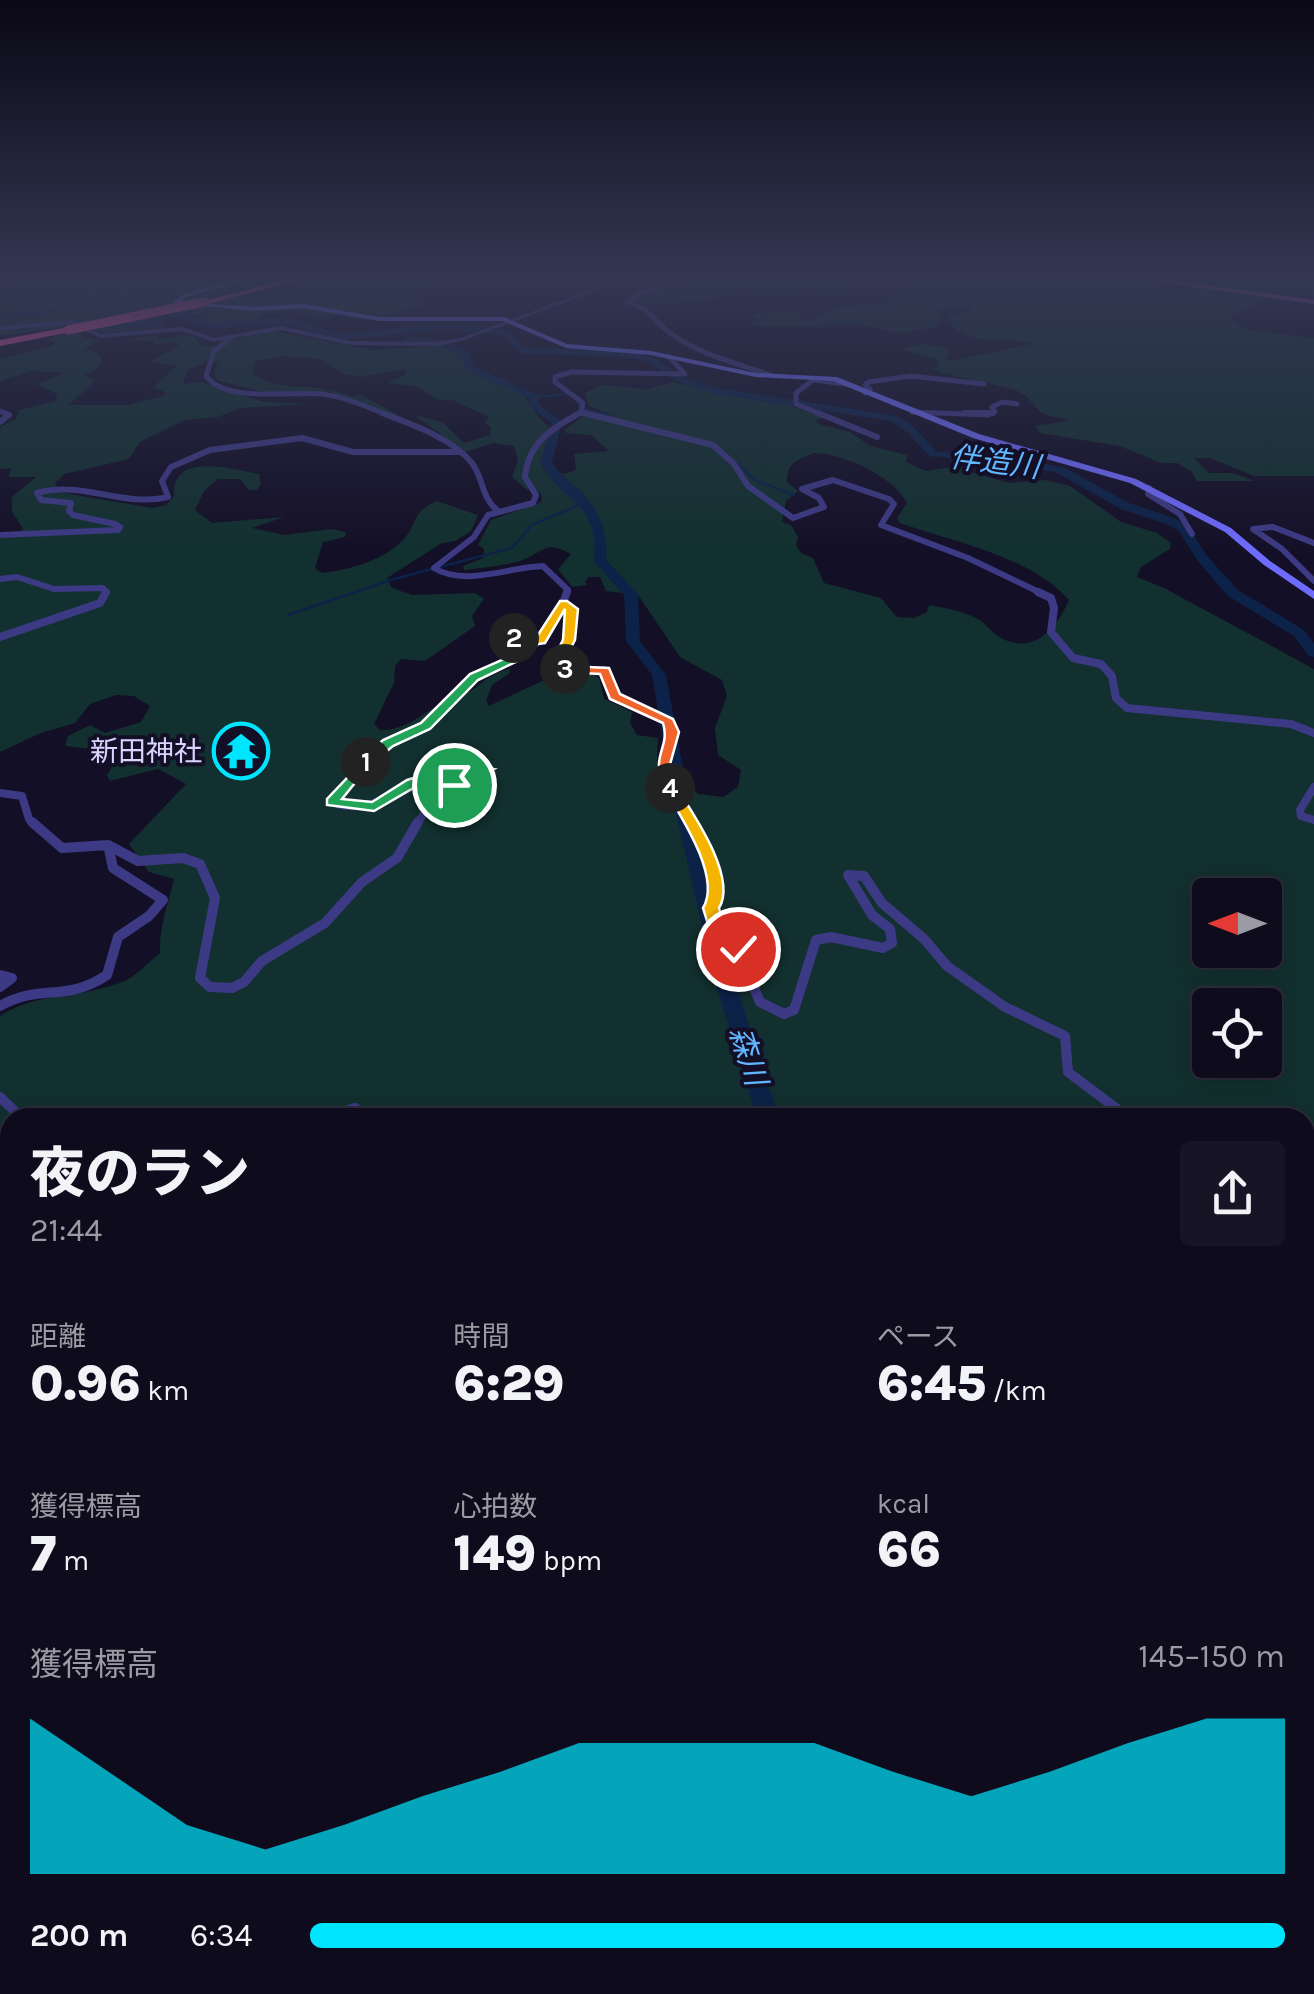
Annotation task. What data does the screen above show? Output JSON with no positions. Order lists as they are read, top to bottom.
{
  "water": ["伴造川", "森川"],
  "places": {
    "temple": ["新田神社"]
  },
  "north": "left",
  "page": {
    "pins": [
      "2",
      "3",
      "1",
      "4"
    ],
    "heading": ["夜のラン", "21:44"],
    "stats": [
      ["距離", "0.96 km"],
      ["時間", "6:29"],
      ["ペース", "6:45 /km"],
      ["獲得標高", "7 m"],
      ["心拍数", "149 bpm"],
      ["kcal", "66"]
    ],
    "chart": ["獲得標高", "145–150 m"],
    "list": [
      {
        "name": "200 m",
        "note": "6:34"
      }
    ]
  }
}
